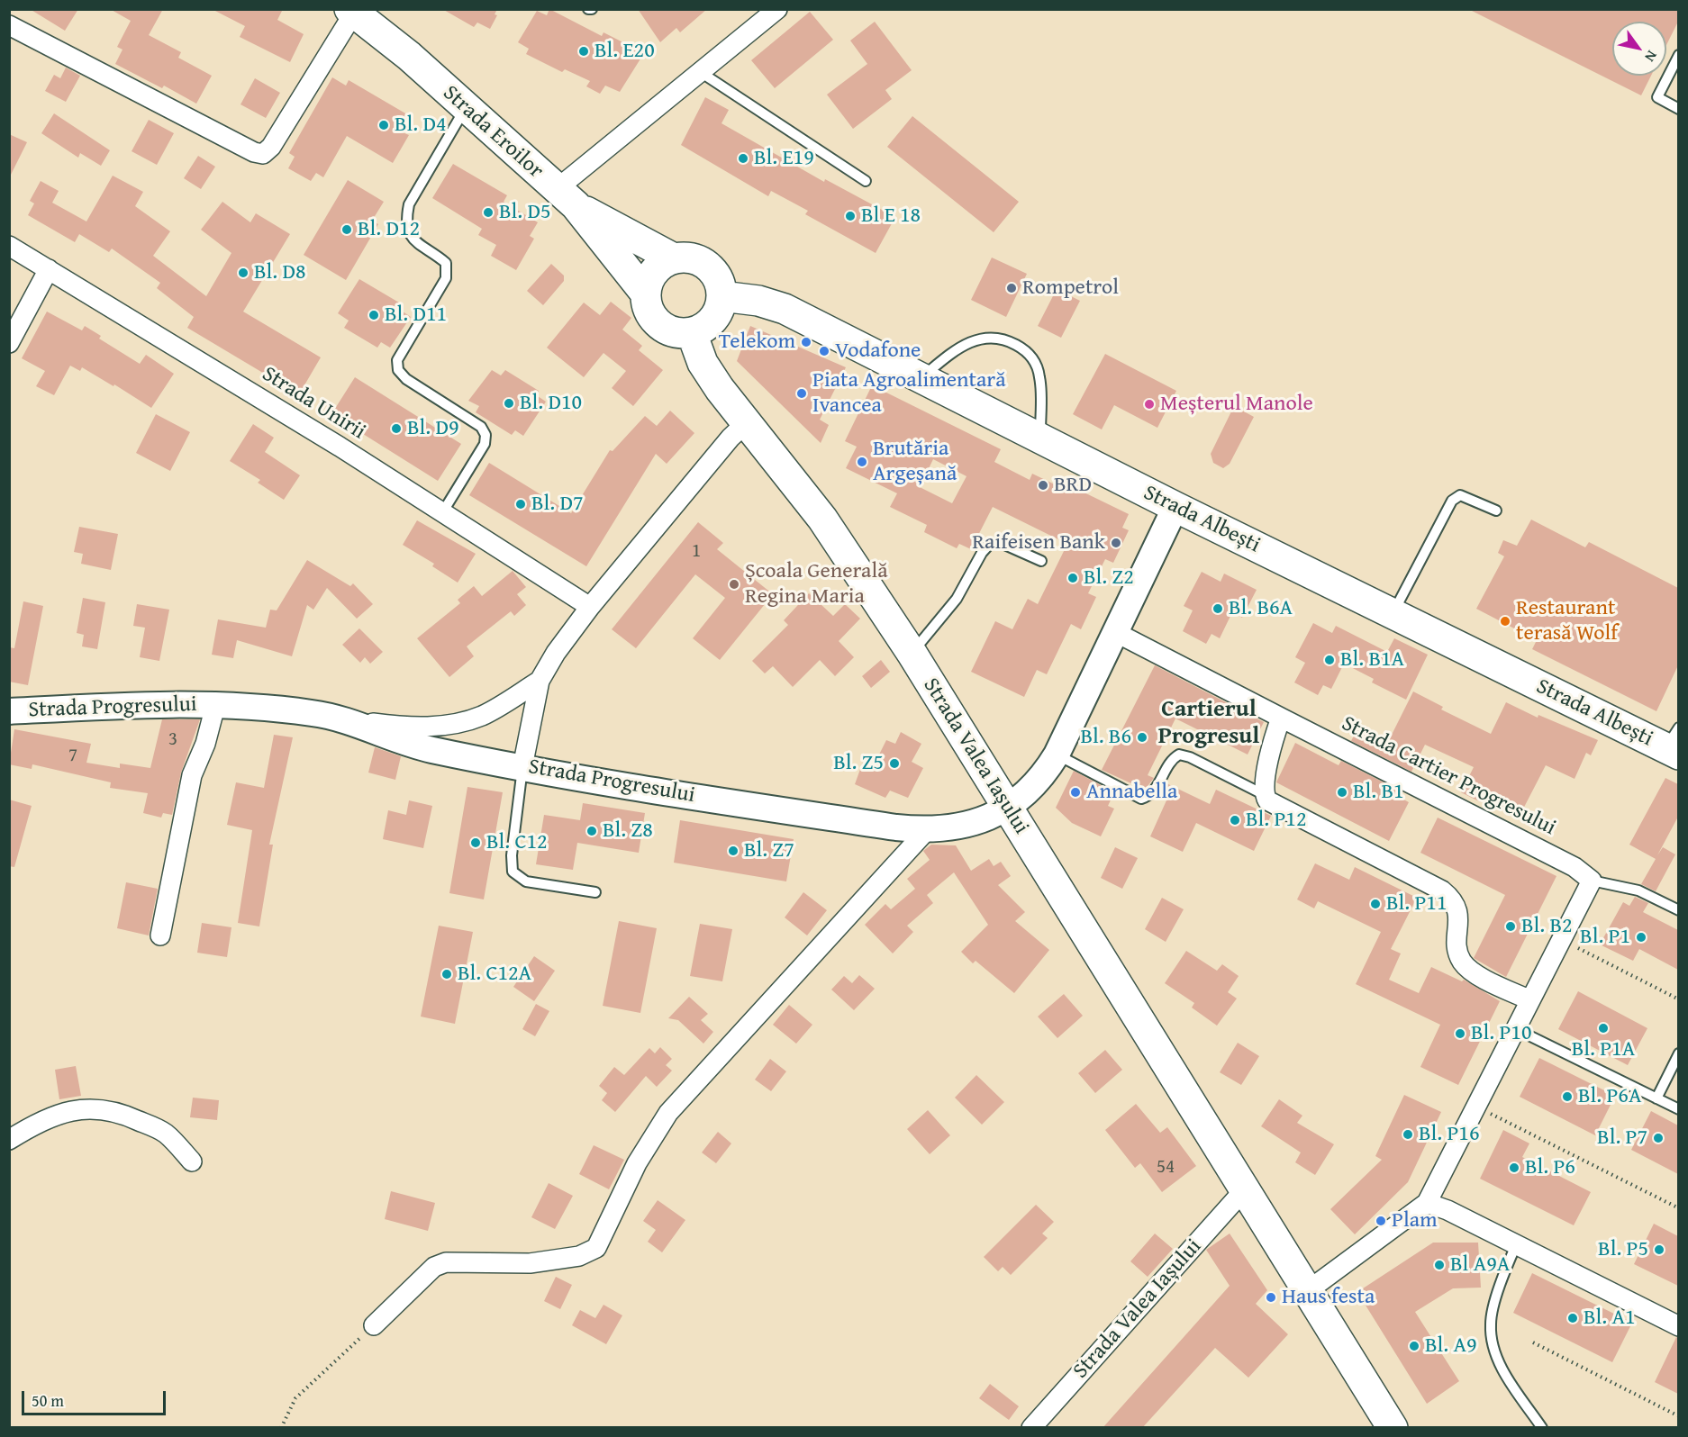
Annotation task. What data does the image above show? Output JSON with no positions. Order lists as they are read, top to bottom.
{
  "streets": {
    "main road": ["Strada Eroilor", "Strada Albești", "Strada Valea Iașului"],
    "street": ["Strada Unirii", "Strada Progresului", "Strada Cartier Progresului"]
  },
  "crossings": [
    ["Strada Eroilor", "Strada Albești"],
    ["Strada Eroilor", "Strada Valea Iașului"],
    ["Strada Albești", "Strada Valea Iașului"],
    ["Strada Progresului", "Strada Valea Iașului"]
  ],
  "districts": ["Cartierul Progresul"],
  "places": [
    "Bl. E20",
    "Bl. D4",
    "Bl. E19",
    "Bl. D5",
    "Bl E 18",
    "Bl. D12",
    "Bl. D8",
    "Rompetrol",
    "Bl. D11",
    "Telekom",
    "Vodafone",
    "Piata Agroalimentară Ivancea",
    "Bl. D10",
    "Meșterul Manole",
    "Bl. D9",
    "Brutăria Argeșană",
    "BRD",
    "Bl. D7",
    "Raifeisen Bank",
    "Bl. Z2",
    "Școala Generală Regina Maria",
    "Bl. B6A",
    "Restaurant terasă Wolf",
    "Bl. B1A",
    "Bl. B6",
    "Bl. Z5",
    "Annabella",
    "Bl. B1",
    "Bl. P12",
    "Bl. Z8",
    "Bl. C12",
    "Bl. Z7",
    "Bl. P11",
    "Bl. B2",
    "Bl. P1",
    "Bl. C12A",
    "Bl. P1A",
    "Bl. P10",
    "Bl. P6A",
    "Bl. P16",
    "Bl. P7",
    "Bl. P6",
    "Plam",
    "Bl. P5",
    "Bl A9A",
    "Haus festa",
    "Bl. A1",
    "Bl. A9"
  ],
  "house_numbers": [
    "1",
    "3",
    "7",
    "54"
  ],
  "scale_bar": "50 m",
  "north": "bottom right"
}
